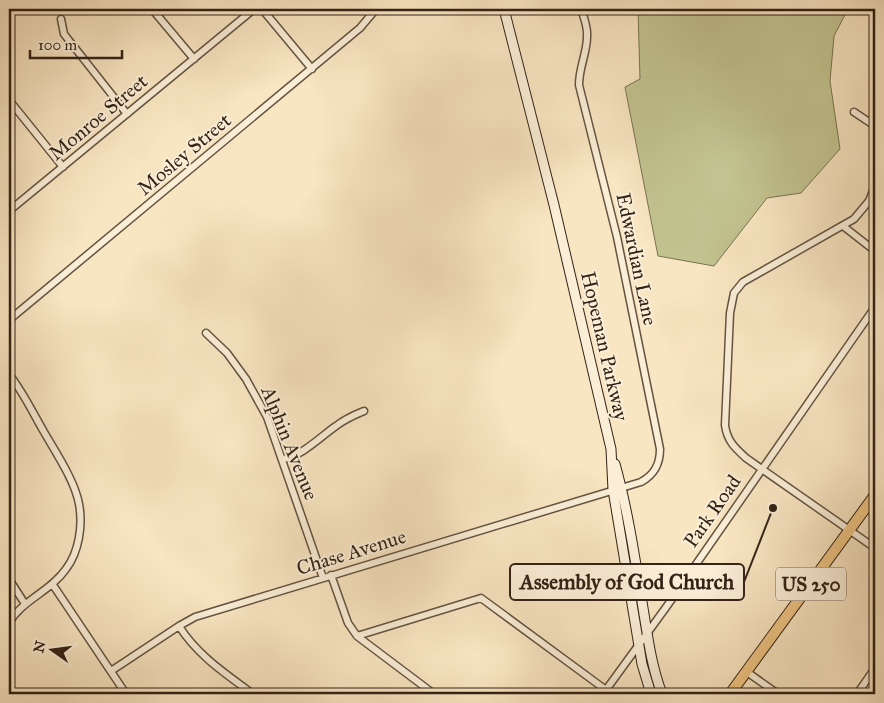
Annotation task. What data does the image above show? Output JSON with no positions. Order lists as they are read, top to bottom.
{
  "streets": {
    "main road": ["Hopeman Parkway", "US 250"],
    "street": [
      "Monroe Street",
      "Mosley Street",
      "Edwardian Lane",
      "Alphin Avenue",
      "Park Road",
      "Chase Avenue"
    ]
  },
  "crossings": [
    ["Edwardian Lane", "Hopeman Parkway"],
    ["Edwardian Lane", "Chase Avenue"],
    ["Hopeman Parkway", "Chase Avenue"],
    ["Alphin Avenue", "Chase Avenue"]
  ],
  "places": ["Assembly of God Church"],
  "scale_bar": "100 m",
  "north": "left"
}
